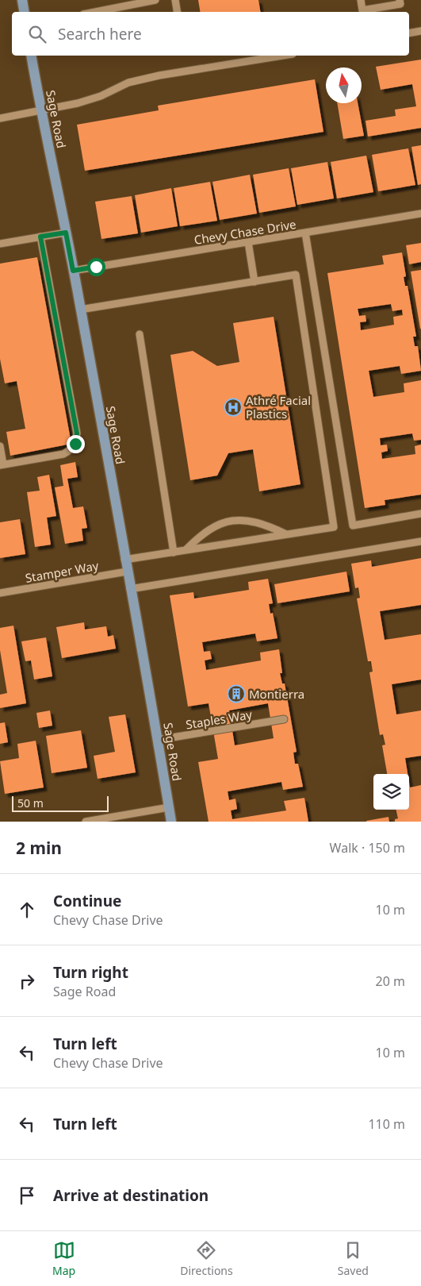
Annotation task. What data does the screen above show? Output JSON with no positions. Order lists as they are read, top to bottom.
{
  "streets": {
    "main road": ["Sage Road"],
    "street": ["Chevy Chase Drive", "Stamper Way", "Staples Way"]
  },
  "crossings": [
    ["Sage Road", "Chevy Chase Drive"],
    ["Sage Road", "Stamper Way"],
    ["Sage Road", "Staples Way"]
  ],
  "places": {
    "hospital": ["Athré Facial Plastics"],
    "building": ["Montierra"]
  },
  "scale_bar": "50 m",
  "north": "top",
  "page": {
    "search": "Search here",
    "scale": "50 m",
    "heading": ["2 min", "Walk · 150 m"],
    "list": [
      ["Continue", "Chevy Chase Drive", "10 m"],
      ["Turn right", "Sage Road", "20 m"],
      ["Turn left", "Chevy Chase Drive", "10 m"],
      ["Turn left", "110 m"],
      "Arrive at destination"
    ],
    "nav": ["Map", "Directions", "Saved"]
  }
}
